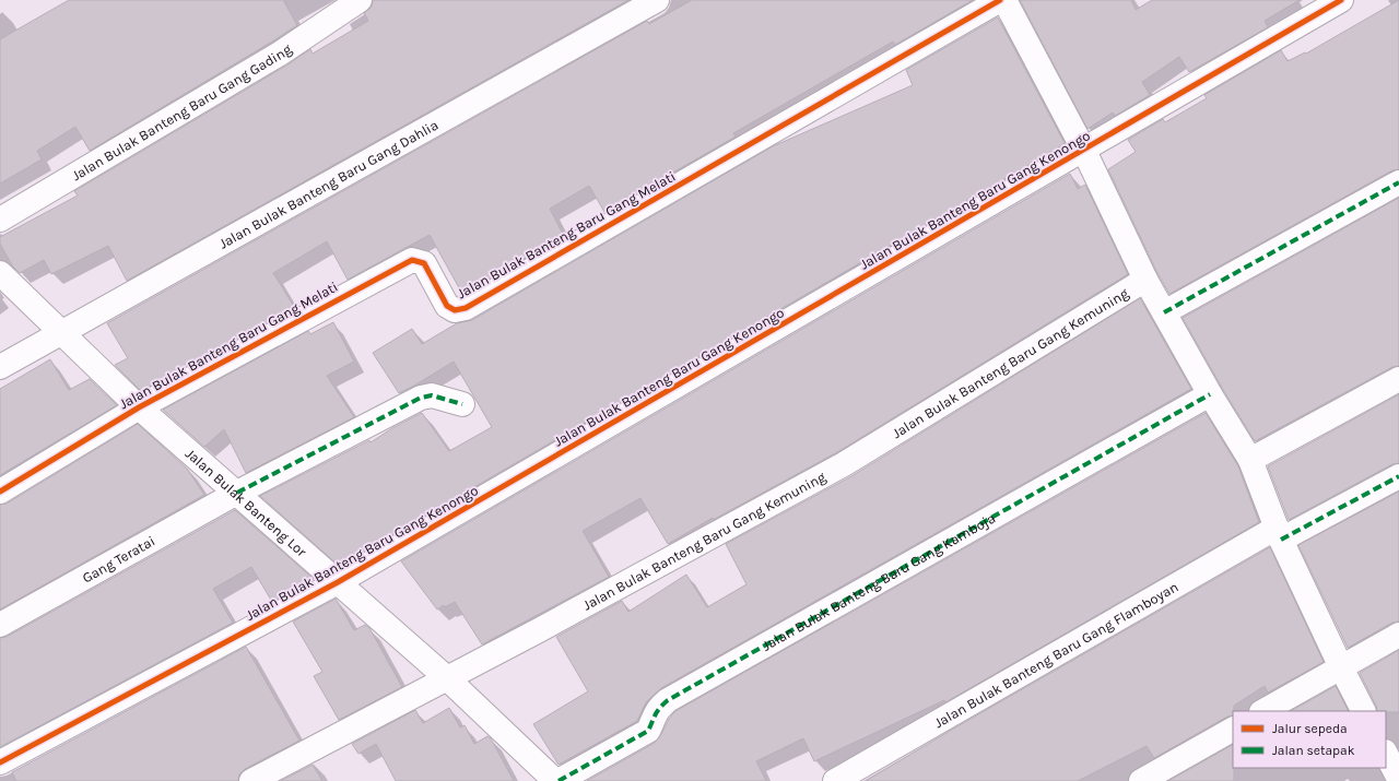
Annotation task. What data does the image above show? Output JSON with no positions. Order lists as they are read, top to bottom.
{
  "streets": {
    "street": [
      "Jalan Bulak Banteng Baru Gang Gading",
      "Jalan Bulak Banteng Baru Gang Dahlia",
      "Jalan Bulak Banteng Baru Gang Kenongo",
      "Jalan Bulak Banteng Baru Gang Melati",
      "Jalan Bulak Banteng Baru Gang Kemuning",
      "Jalan Bulak Banteng Lor",
      "Gang Teratai",
      "Jalan Bulak Banteng Baru Gang Kamboja",
      "Jalan Bulak Banteng Baru Gang Flamboyan"
    ]
  },
  "crossings": [
    ["Jalan Bulak Banteng Baru Gang Dahlia", "Jalan Bulak Banteng Lor"],
    ["Jalan Bulak Banteng Baru Gang Kenongo", "Jalan Bulak Banteng Lor"],
    ["Jalan Bulak Banteng Baru Gang Melati", "Jalan Bulak Banteng Lor"],
    ["Jalan Bulak Banteng Baru Gang Kemuning", "Jalan Bulak Banteng Lor"],
    ["Jalan Bulak Banteng Lor", "Gang Teratai"]
  ],
  "legend": ["Jalur sepeda", "Jalan setapak"]
}
